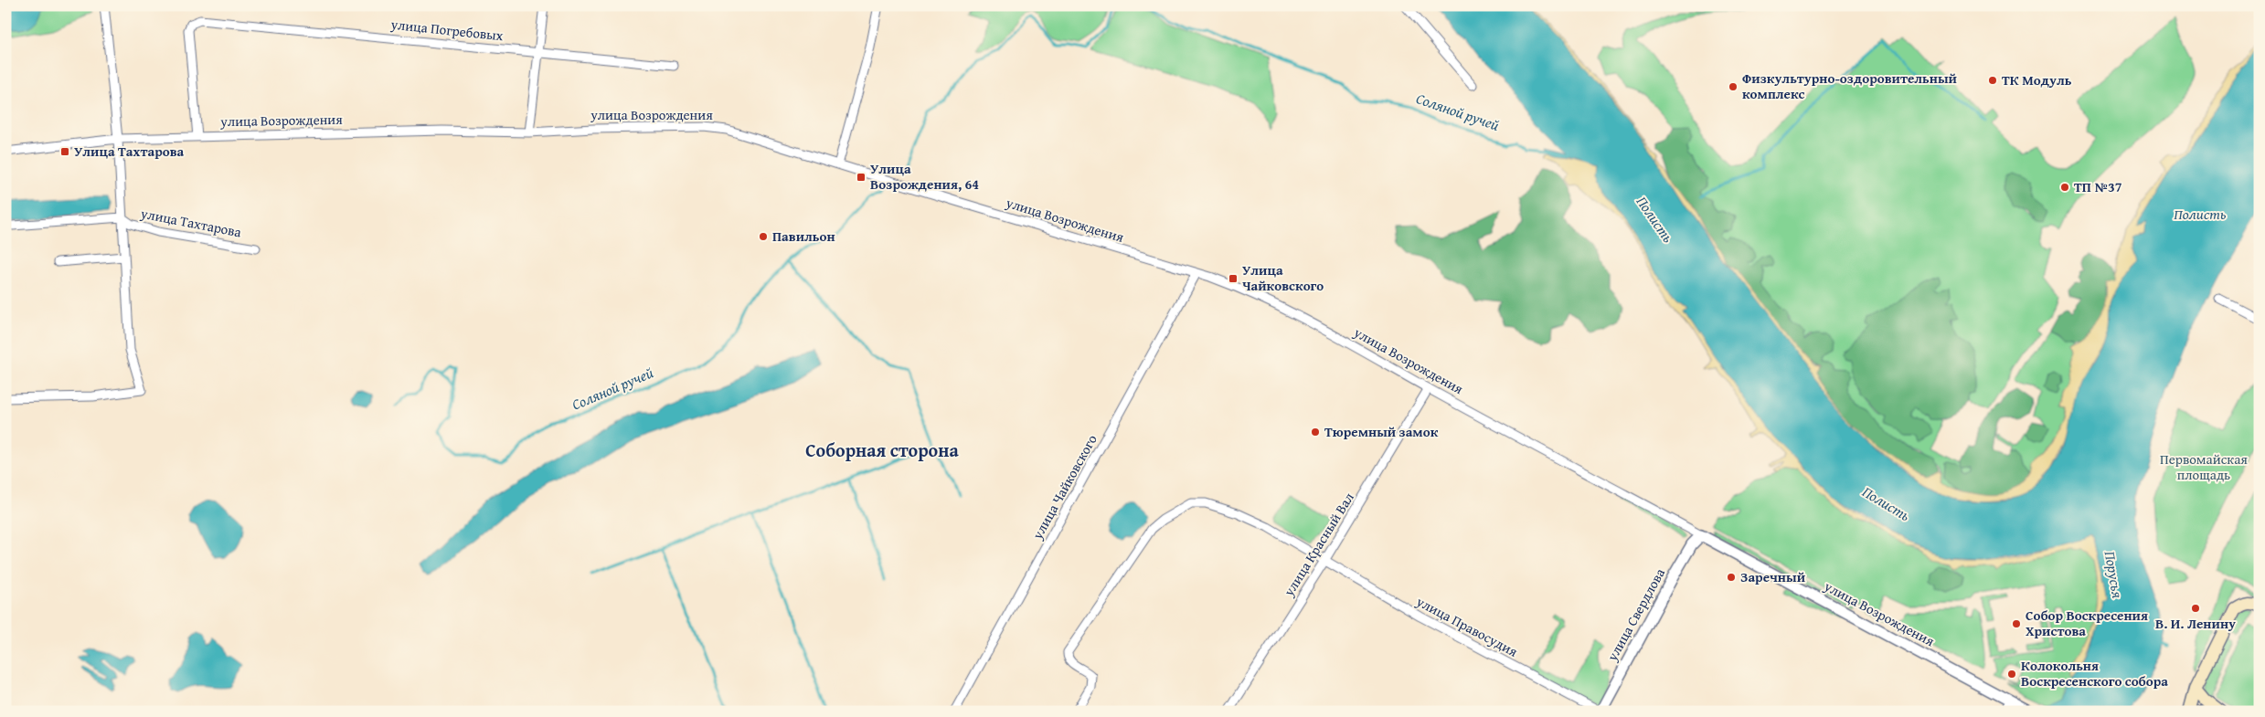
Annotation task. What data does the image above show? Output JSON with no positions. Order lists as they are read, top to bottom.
{
  "streets": {
    "street": [
      "улица Погребовых",
      "улица Возрождения",
      "улица Тахтарова",
      "улица Чайковского",
      "улица Красный Вал",
      "улица Свердлова",
      "улица Правосудия"
    ]
  },
  "crossings": [
    ["улица Погребовых", "улица Возрождения"],
    ["улица Возрождения", "улица Чайковского"],
    ["улица Возрождения", "улица Красный Вал"],
    ["улица Возрождения", "улица Свердлова"],
    ["улица Красный Вал", "улица Правосудия"],
    ["улица Свердлова", "улица Правосудия"]
  ],
  "districts": ["Соборная сторона"],
  "water": ["Соляной ручей", "Полисть", "Порусья"],
  "parks": ["Первомайская площадь"],
  "places": {
    "other": [
      "ТК Модуль",
      "Физкультурно-оздоровительный комплекс",
      "ТП №37",
      "Павильон",
      "Тюремный замок",
      "Заречный",
      "В. И. Ленину",
      "Собор Воскресения Христова",
      "Колокольня Воскресенского собора"
    ],
    "transit": ["Улица Тахтарова", "Улица Возрождения, 64", "Улица Чайковского"]
  }
}
